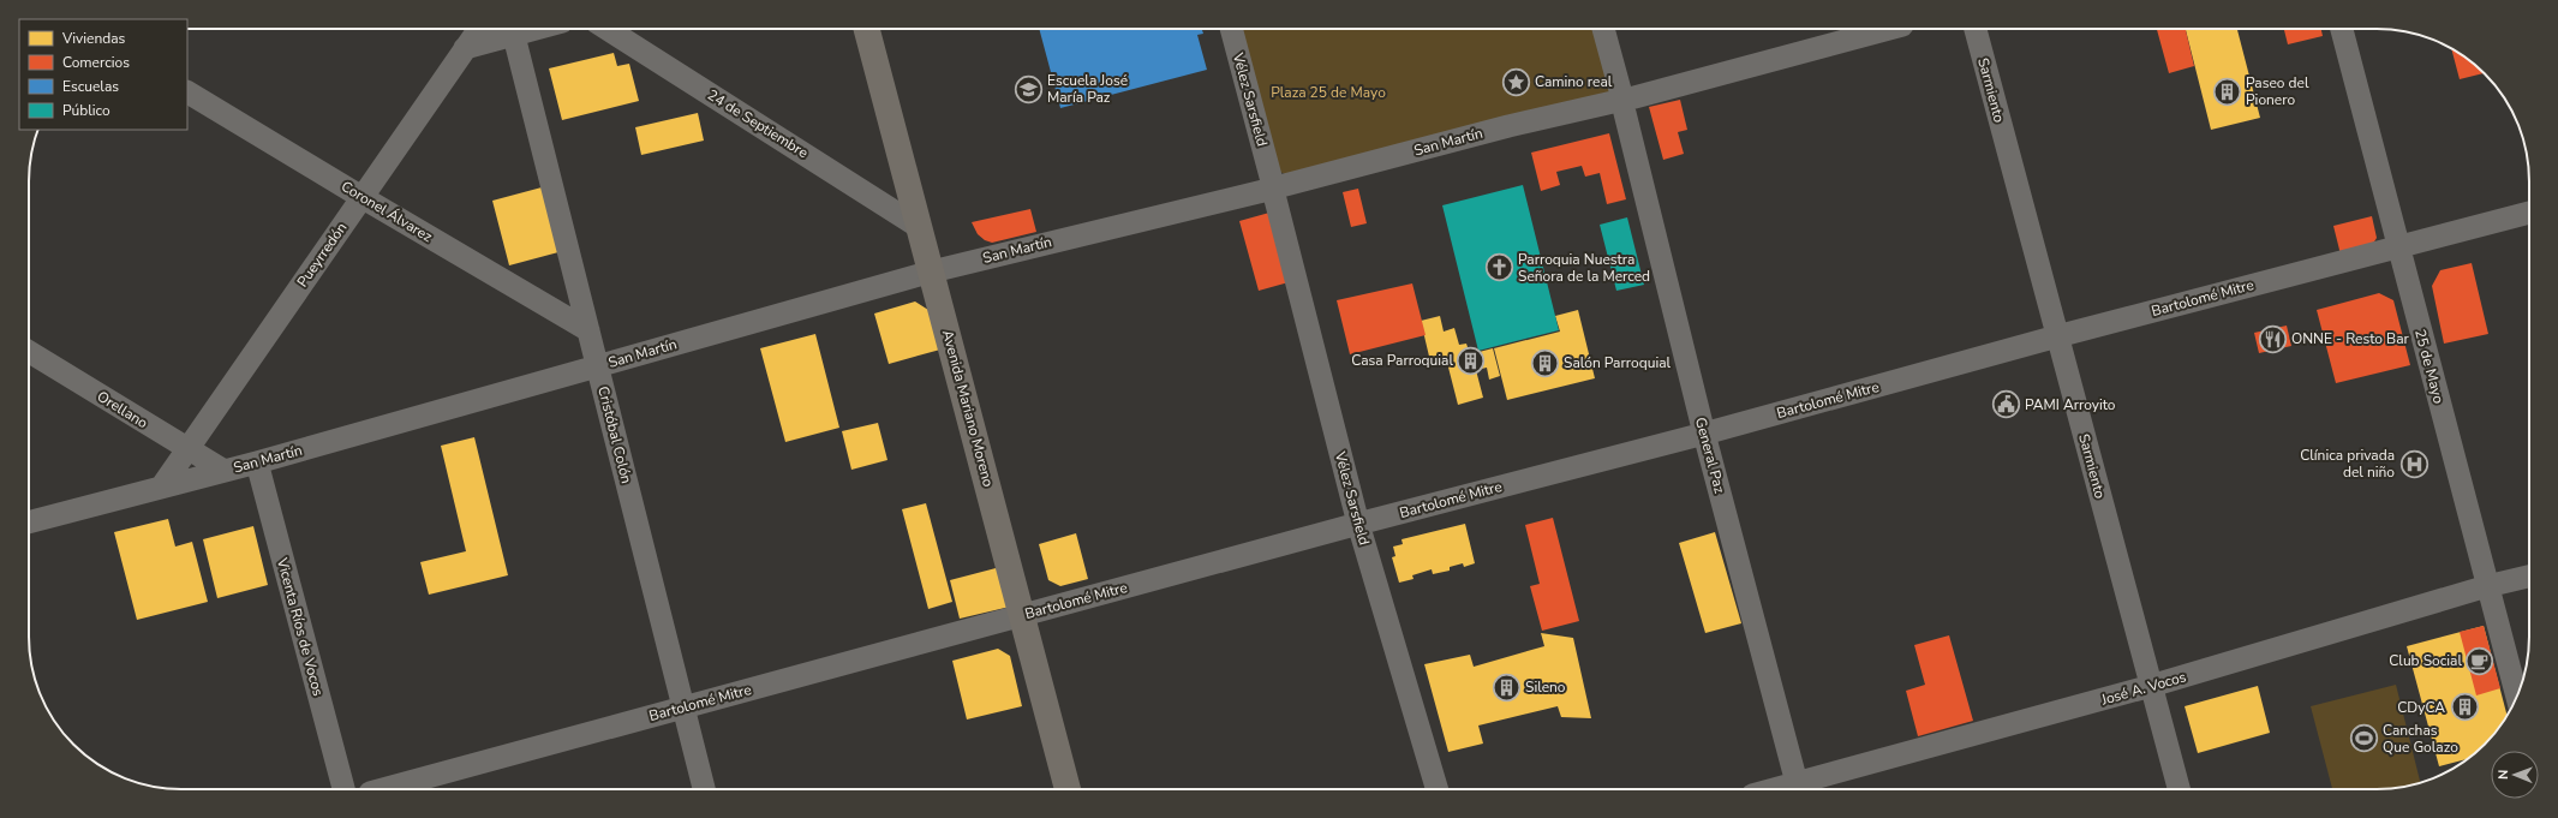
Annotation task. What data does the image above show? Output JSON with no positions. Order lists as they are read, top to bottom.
{
  "streets": {
    "main road": ["Avenida Mariano Moreno"],
    "street": [
      "Sarmiento",
      "Vélez Sarsfield",
      "24 de Septiembre",
      "San Martín",
      "Coronel Álvarez",
      "Pueyrredón",
      "Bartolomé Mitre",
      "25 de Mayo",
      "Orellano",
      "Cristóbal Colón",
      "General Paz",
      "Vicenta Ríos de Vocos",
      "José A. Vocos"
    ]
  },
  "crossings": [
    ["Sarmiento", "Bartolomé Mitre"],
    ["Sarmiento", "José A. Vocos"],
    ["Vélez Sarsfield", "San Martín"],
    ["Vélez Sarsfield", "Bartolomé Mitre"],
    ["24 de Septiembre", "Avenida Mariano Moreno"],
    ["San Martín", "Pueyrredón"],
    ["San Martín", "Avenida Mariano Moreno"],
    ["San Martín", "Orellano"],
    ["San Martín", "Cristóbal Colón"],
    ["San Martín", "General Paz"],
    ["San Martín", "Vicenta Ríos de Vocos"],
    ["Coronel Álvarez", "Pueyrredón"],
    ["Coronel Álvarez", "Cristóbal Colón"],
    ["Pueyrredón", "Orellano"],
    ["Bartolomé Mitre", "25 de Mayo"],
    ["Bartolomé Mitre", "Avenida Mariano Moreno"],
    ["Bartolomé Mitre", "Cristóbal Colón"],
    ["Bartolomé Mitre", "General Paz"],
    ["25 de Mayo", "José A. Vocos"]
  ],
  "parks": ["Plaza 25 de Mayo"],
  "places": {
    "place": ["Camino real"],
    "school or university": ["Escuela José María Paz"],
    "building": [
      "Paseo del Pionero",
      "Casa Parroquial",
      "Salón Parroquial",
      "Sileno",
      "CDyCA"
    ],
    "church": ["Parroquia Nuestra Señora de la Merced"],
    "restaurant": ["ONNE - Resto Bar"],
    "public building": ["PAMI Arroyito"],
    "hospital": ["Clínica privada del niño"],
    "cafe": ["Club Social"],
    "sports": ["Canchas Que Golazo"]
  },
  "legend": [
    "Viviendas",
    "Comercios",
    "Escuelas",
    "Público"
  ],
  "north": "left"
}
